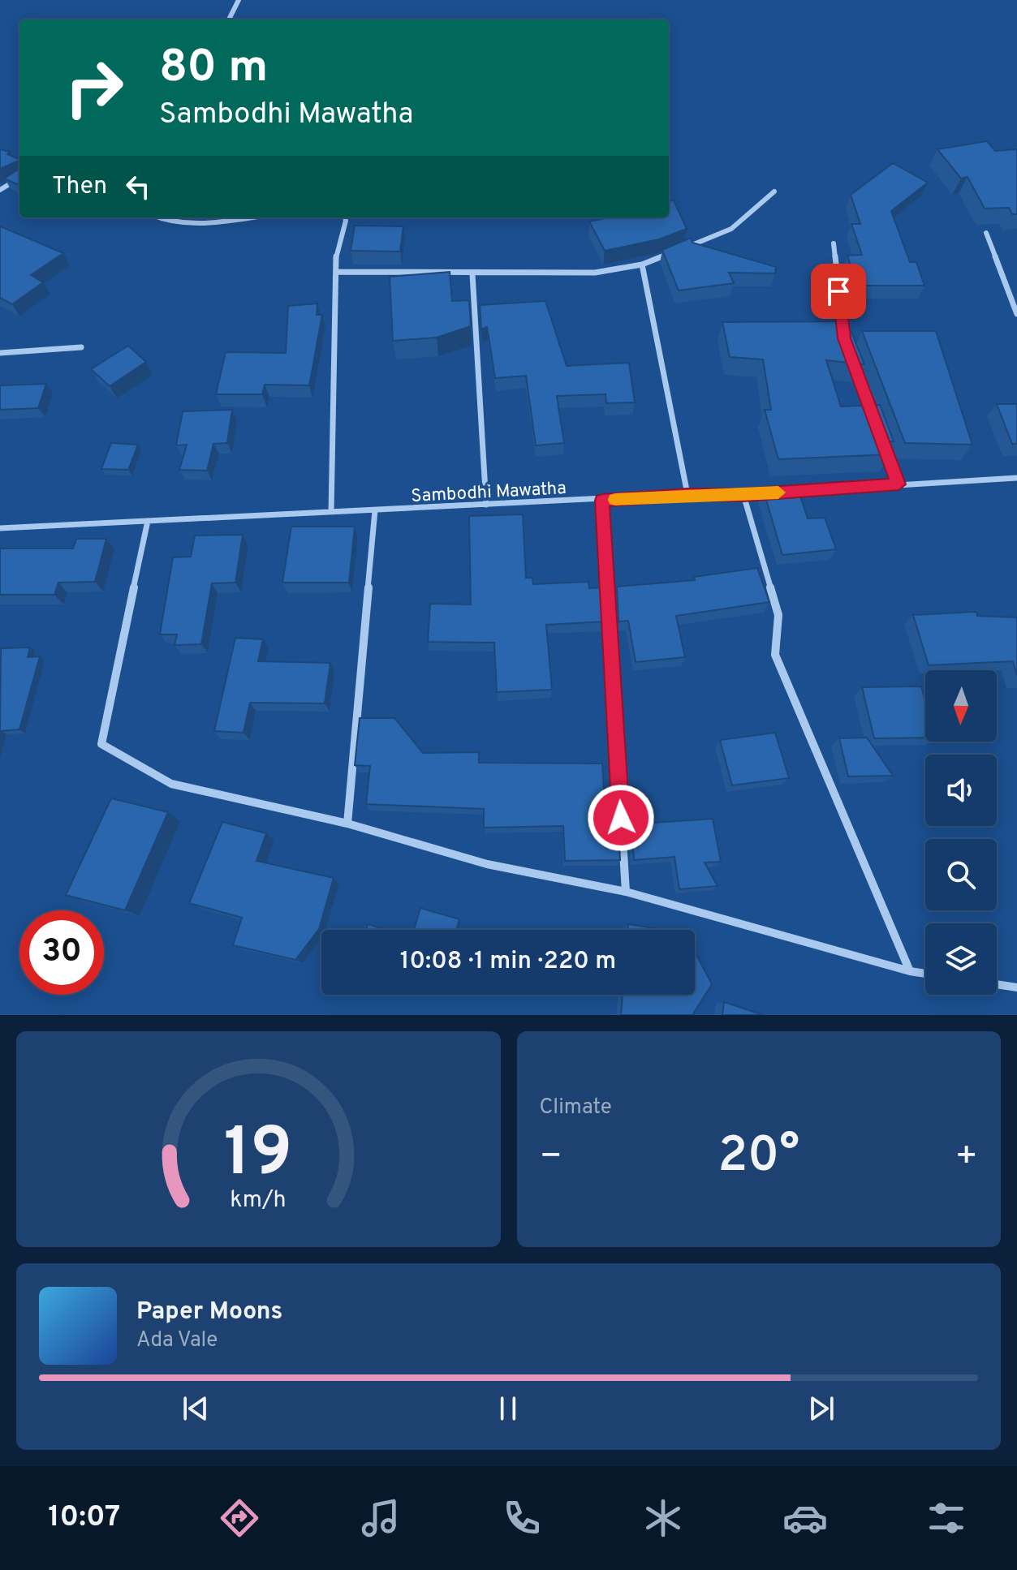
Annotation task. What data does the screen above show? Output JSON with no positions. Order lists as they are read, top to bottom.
{
  "streets": {
    "street": ["Sambodhi Mawatha"]
  },
  "north": "bottom",
  "page": {
    "turn": ["80 m", "Sambodhi Mawatha"],
    "then": "Then",
    "limit": "30",
    "trip": "10:08 · 1 min · 220 m",
    "tile": "Climate",
    "heat": ["−", "20°", "+"],
    "song": ["Paper Moons", "Ada Vale"],
    "tabs": "10:07",
    "gauge": ["19", "km/h"]
  }
}
